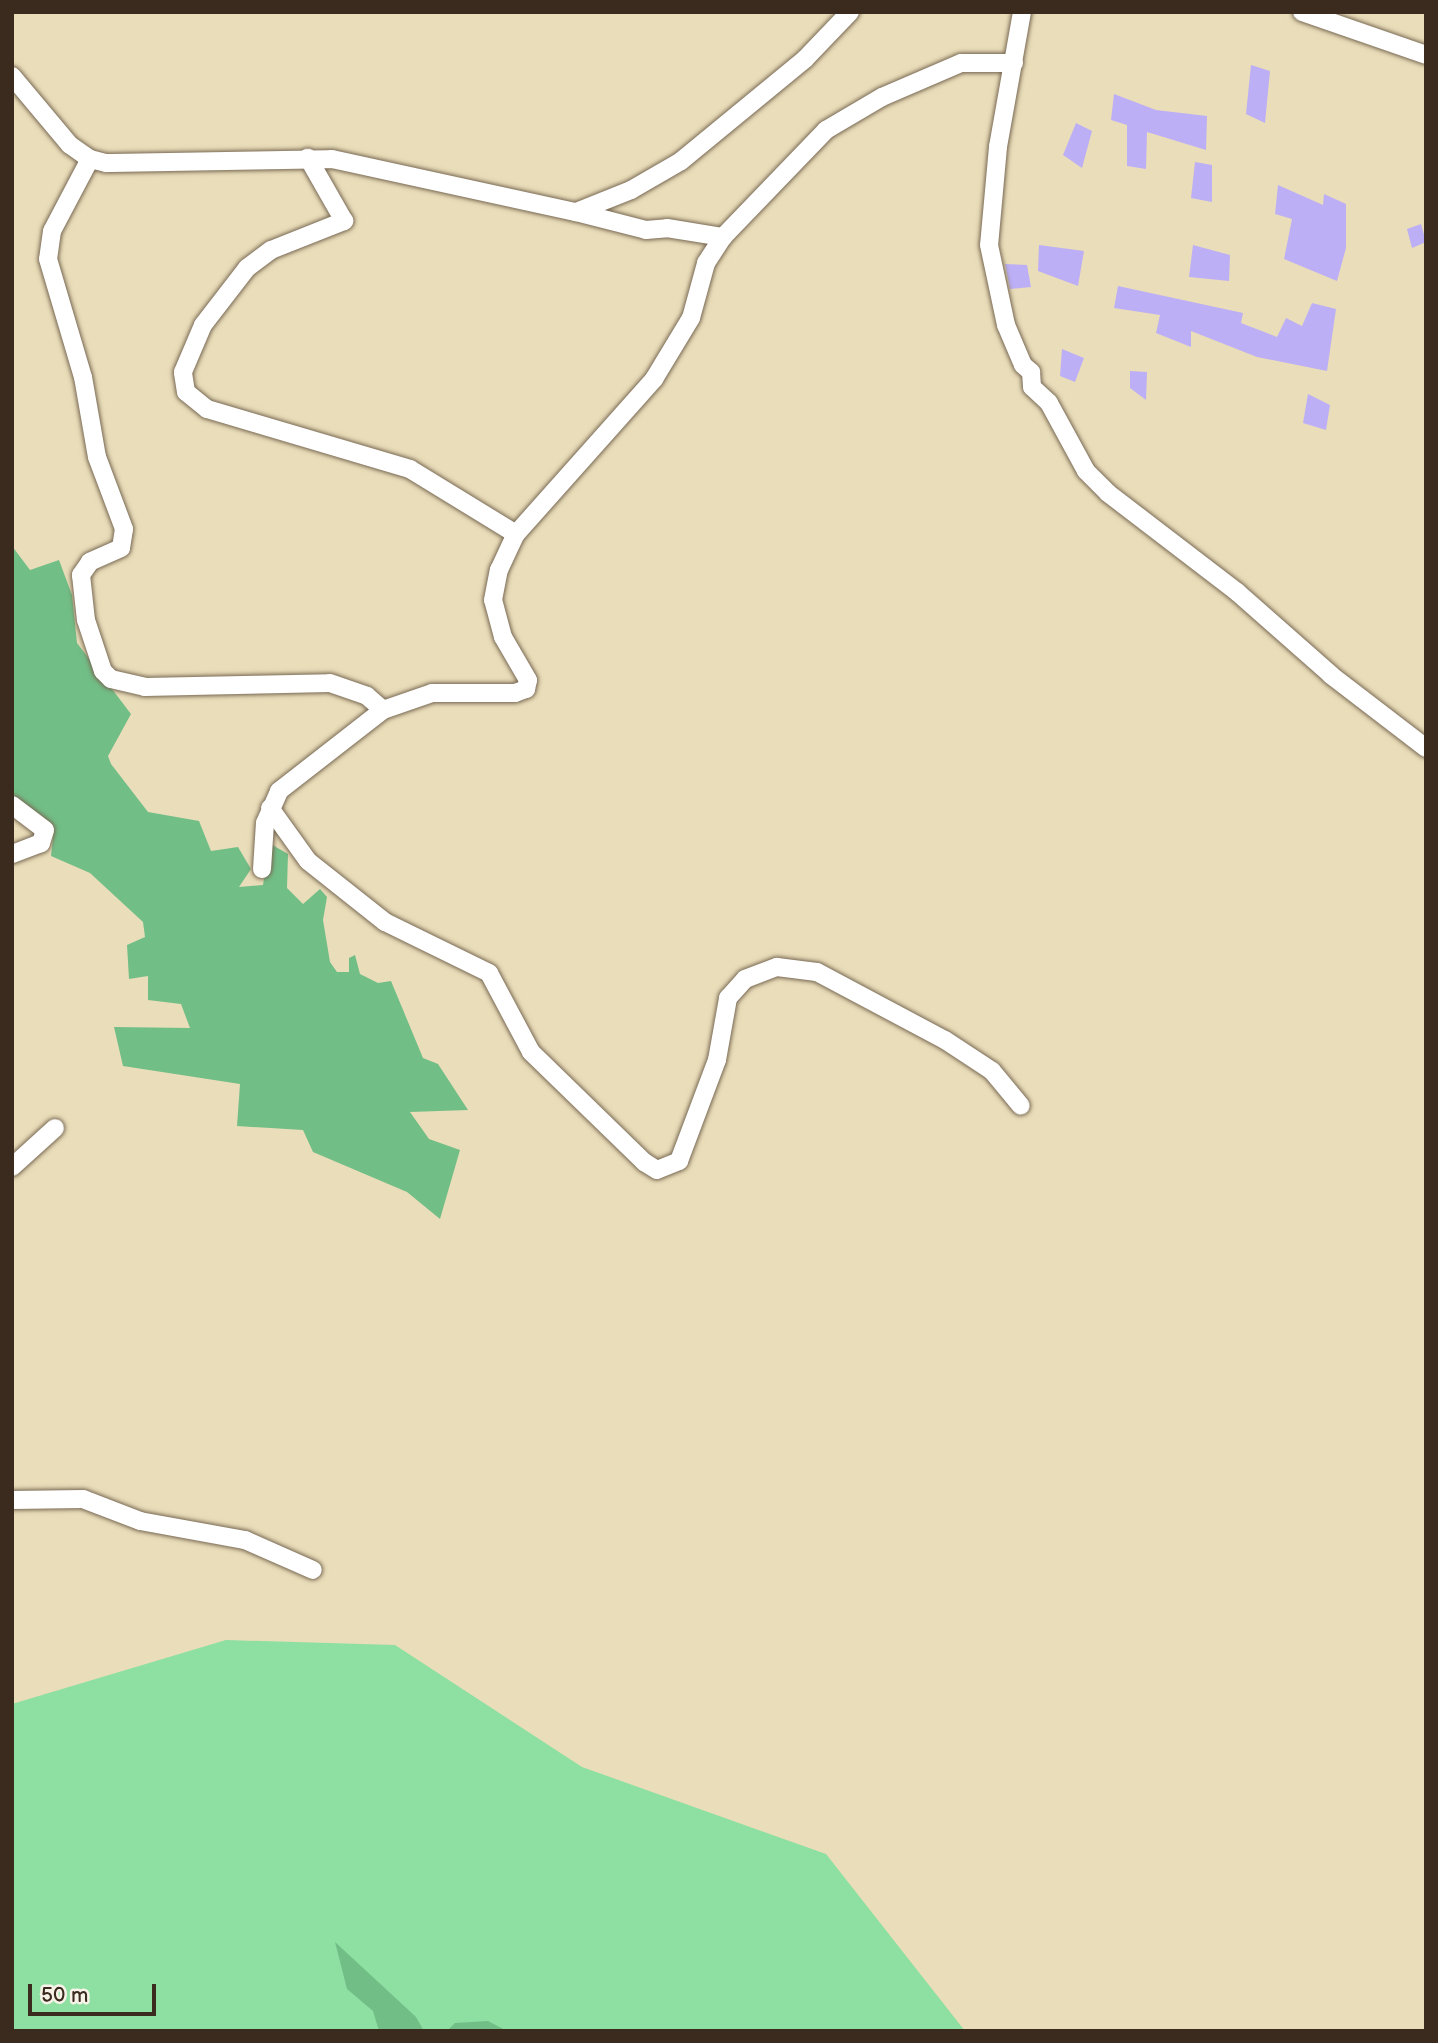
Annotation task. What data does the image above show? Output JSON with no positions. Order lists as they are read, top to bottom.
{
  "scale_bar": "50 m"
}
